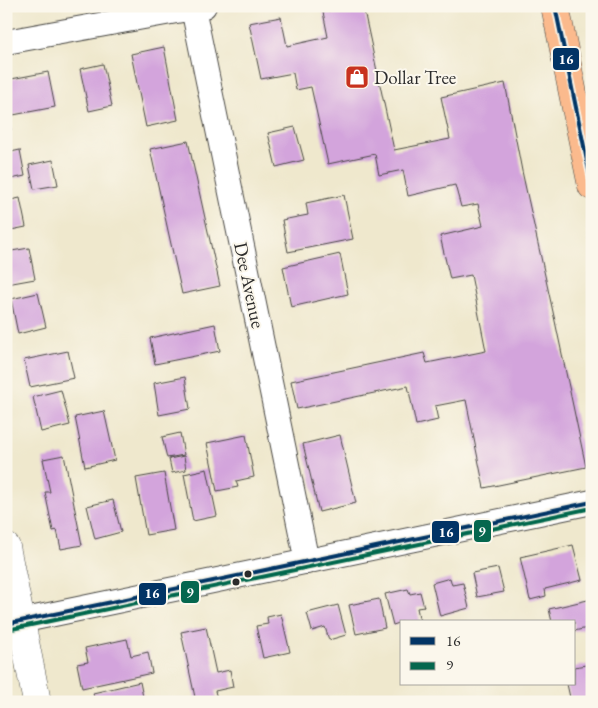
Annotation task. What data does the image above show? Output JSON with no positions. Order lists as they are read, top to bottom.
{
  "streets": {
    "street": ["Dee Avenue"]
  },
  "places": {
    "shop": ["Dollar Tree"]
  },
  "lines": ["transit line 16", "transit line 9"],
  "legend": ["16", "9"]
}
